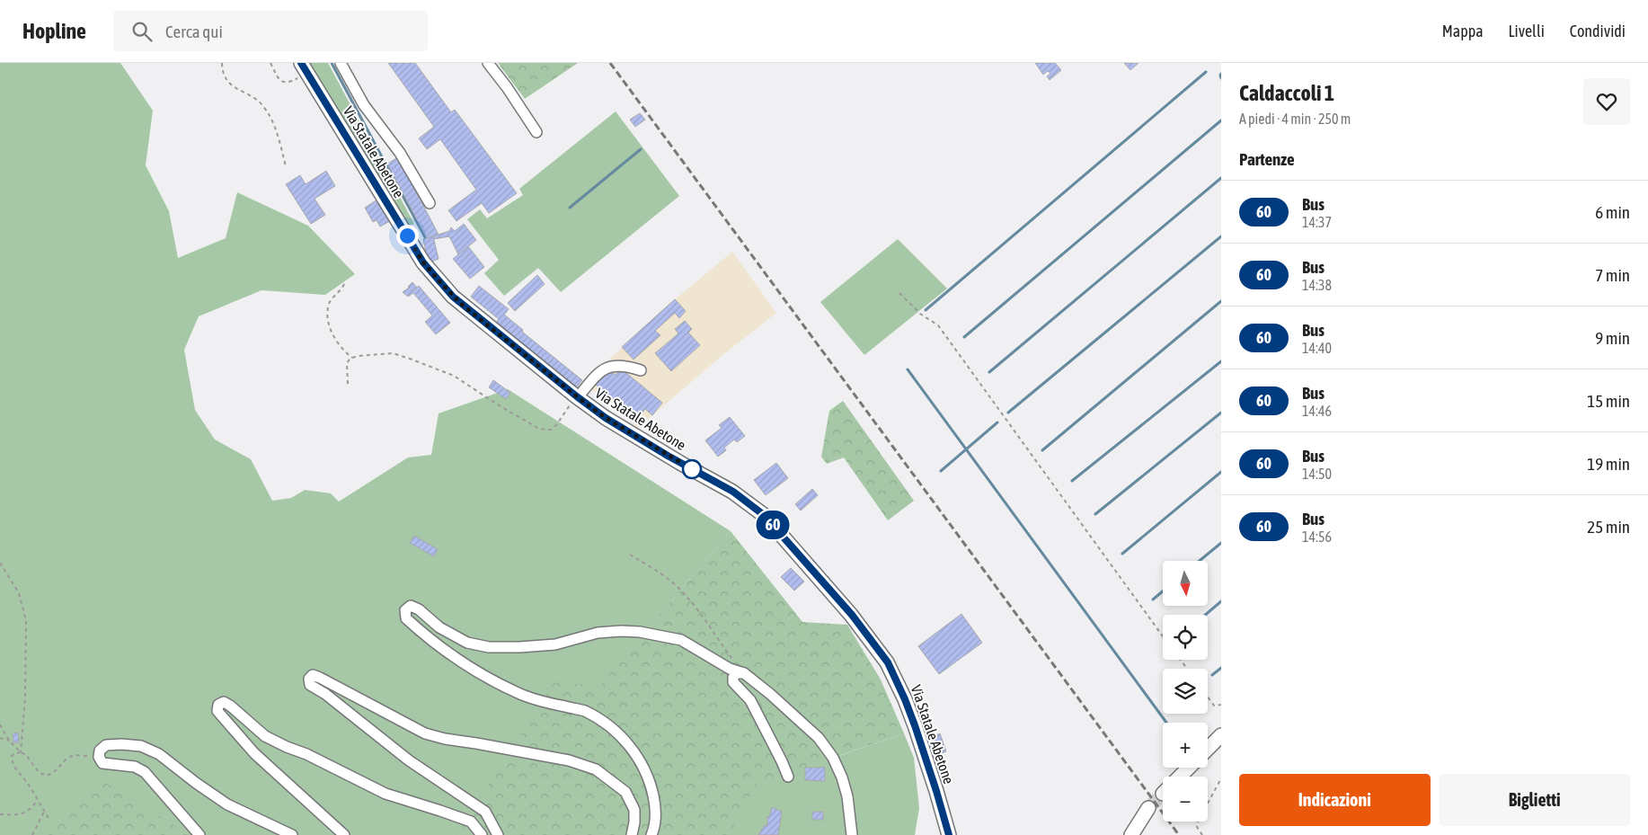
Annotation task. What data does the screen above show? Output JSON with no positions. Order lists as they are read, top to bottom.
{
  "streets": {
    "main road": ["Via Statale Abetone"]
  },
  "lines": ["bus line 60"],
  "north": "bottom",
  "page": {
    "header": "Hopline",
    "search": "Cerca qui",
    "nav": ["Mappa", "Livelli", "Condividi"],
    "on_map": "60",
    "heading": [
      ["Caldaccoli 1", "A piedi · 4 min · 250 m"],
      "Partenze"
    ],
    "list": [
      {
        "mark": "60",
        "name": "Bus",
        "note": "14:37",
        "value": "6 min"
      },
      {
        "mark": "60",
        "name": "Bus",
        "note": "14:38",
        "value": "7 min"
      },
      {
        "mark": "60",
        "name": "Bus",
        "note": "14:40",
        "value": "9 min"
      },
      {
        "mark": "60",
        "name": "Bus",
        "note": "14:46",
        "value": "15 min"
      },
      {
        "mark": "60",
        "name": "Bus",
        "note": "14:50",
        "value": "19 min"
      },
      {
        "mark": "60",
        "name": "Bus",
        "note": "14:56",
        "value": "25 min"
      }
    ],
    "map_buttons": ["+", "−"],
    "buttons": ["Indicazioni", "Biglietti"]
  }
}
